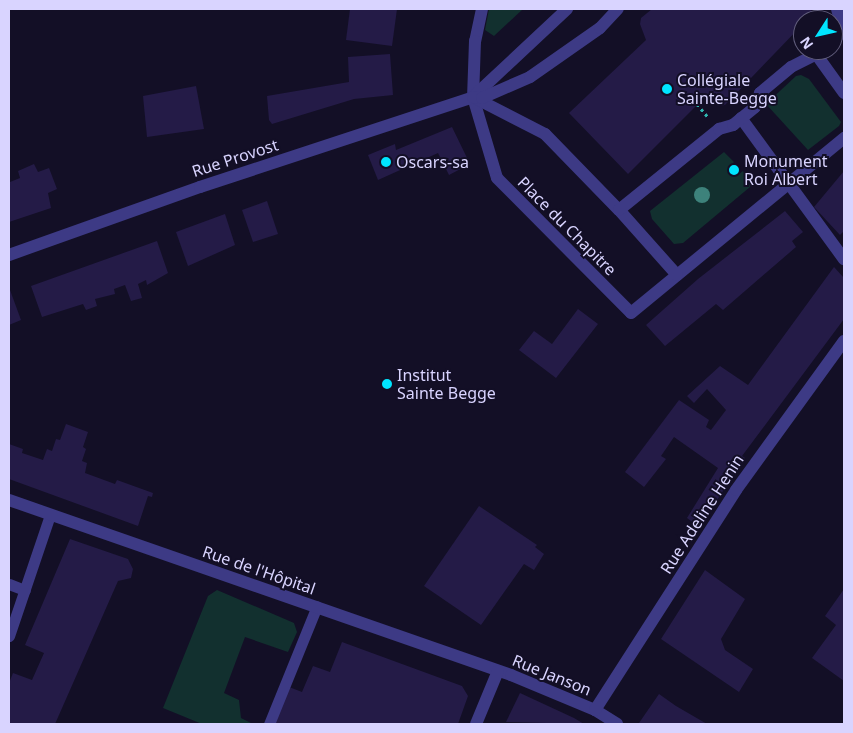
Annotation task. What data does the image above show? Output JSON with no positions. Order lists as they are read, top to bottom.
{
  "streets": {
    "street": [
      "Rue Provost",
      "Place du Chapitre",
      "Rue Adeline Henin",
      "Rue de l'Hôpital",
      "Rue Janson"
    ]
  },
  "crossings": [
    ["Rue Provost", "Place du Chapitre"],
    ["Rue Adeline Henin", "Rue Janson"],
    ["Rue de l'Hôpital", "Rue Janson"]
  ],
  "places": [
    "Collégiale Sainte-Begge",
    "Oscars-sa",
    "Monument Roi Albert",
    "Institut Sainte Begge"
  ],
  "north": "bottom left"
}
